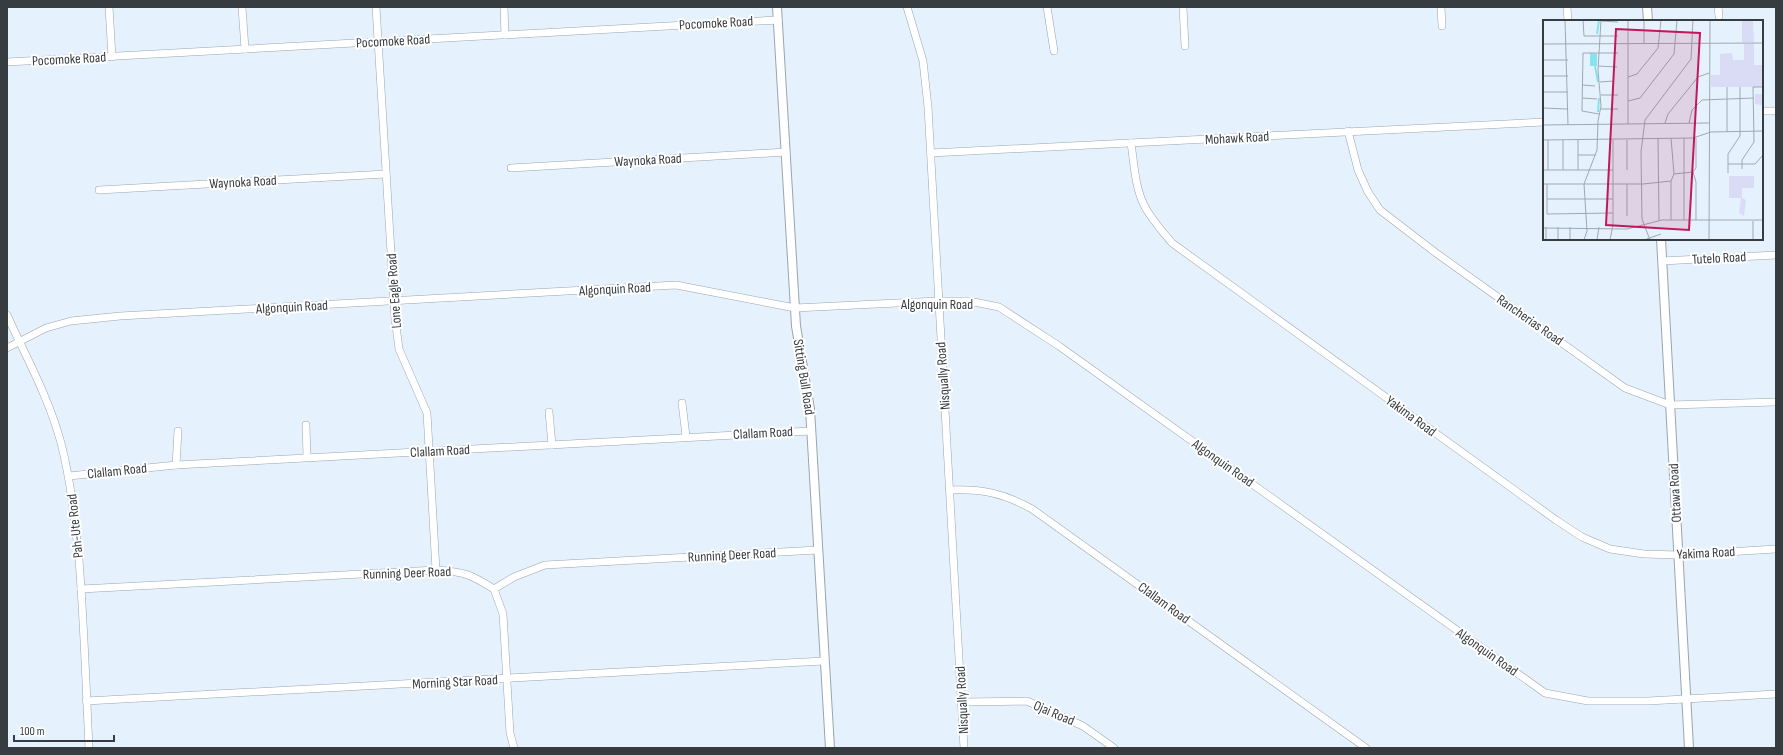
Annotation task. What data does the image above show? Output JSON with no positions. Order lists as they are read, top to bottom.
{
  "streets": {
    "street": [
      "Pocomoke Road",
      "Mohawk Road",
      "Waynoka Road",
      "Tutelo Road",
      "Algonquin Road",
      "Lone Eagle Road",
      "Rancherias Road",
      "Nisqually Road",
      "Sitting Bull Road",
      "Yakima Road",
      "Clallam Road",
      "Ottawa Road",
      "Pah-Ute Road",
      "Running Deer Road",
      "Morning Star Road",
      "Ojai Road"
    ]
  },
  "crossings": [
    ["Pocomoke Road", "Lone Eagle Road"],
    ["Pocomoke Road", "Sitting Bull Road"],
    ["Mohawk Road", "Rancherias Road"],
    ["Mohawk Road", "Nisqually Road"],
    ["Mohawk Road", "Yakima Road"],
    ["Waynoka Road", "Lone Eagle Road"],
    ["Waynoka Road", "Sitting Bull Road"],
    ["Tutelo Road", "Ottawa Road"],
    ["Algonquin Road", "Lone Eagle Road"],
    ["Algonquin Road", "Nisqually Road"],
    ["Algonquin Road", "Sitting Bull Road"],
    ["Algonquin Road", "Ottawa Road"],
    ["Algonquin Road", "Pah-Ute Road"],
    ["Lone Eagle Road", "Clallam Road"],
    ["Lone Eagle Road", "Running Deer Road"],
    ["Rancherias Road", "Ottawa Road"],
    ["Nisqually Road", "Clallam Road"],
    ["Nisqually Road", "Ojai Road"],
    ["Sitting Bull Road", "Clallam Road"],
    ["Sitting Bull Road", "Running Deer Road"],
    ["Sitting Bull Road", "Morning Star Road"],
    ["Yakima Road", "Ottawa Road"],
    ["Clallam Road", "Pah-Ute Road"],
    ["Pah-Ute Road", "Running Deer Road"],
    ["Pah-Ute Road", "Morning Star Road"]
  ],
  "scale_bar": "100 m"
}
